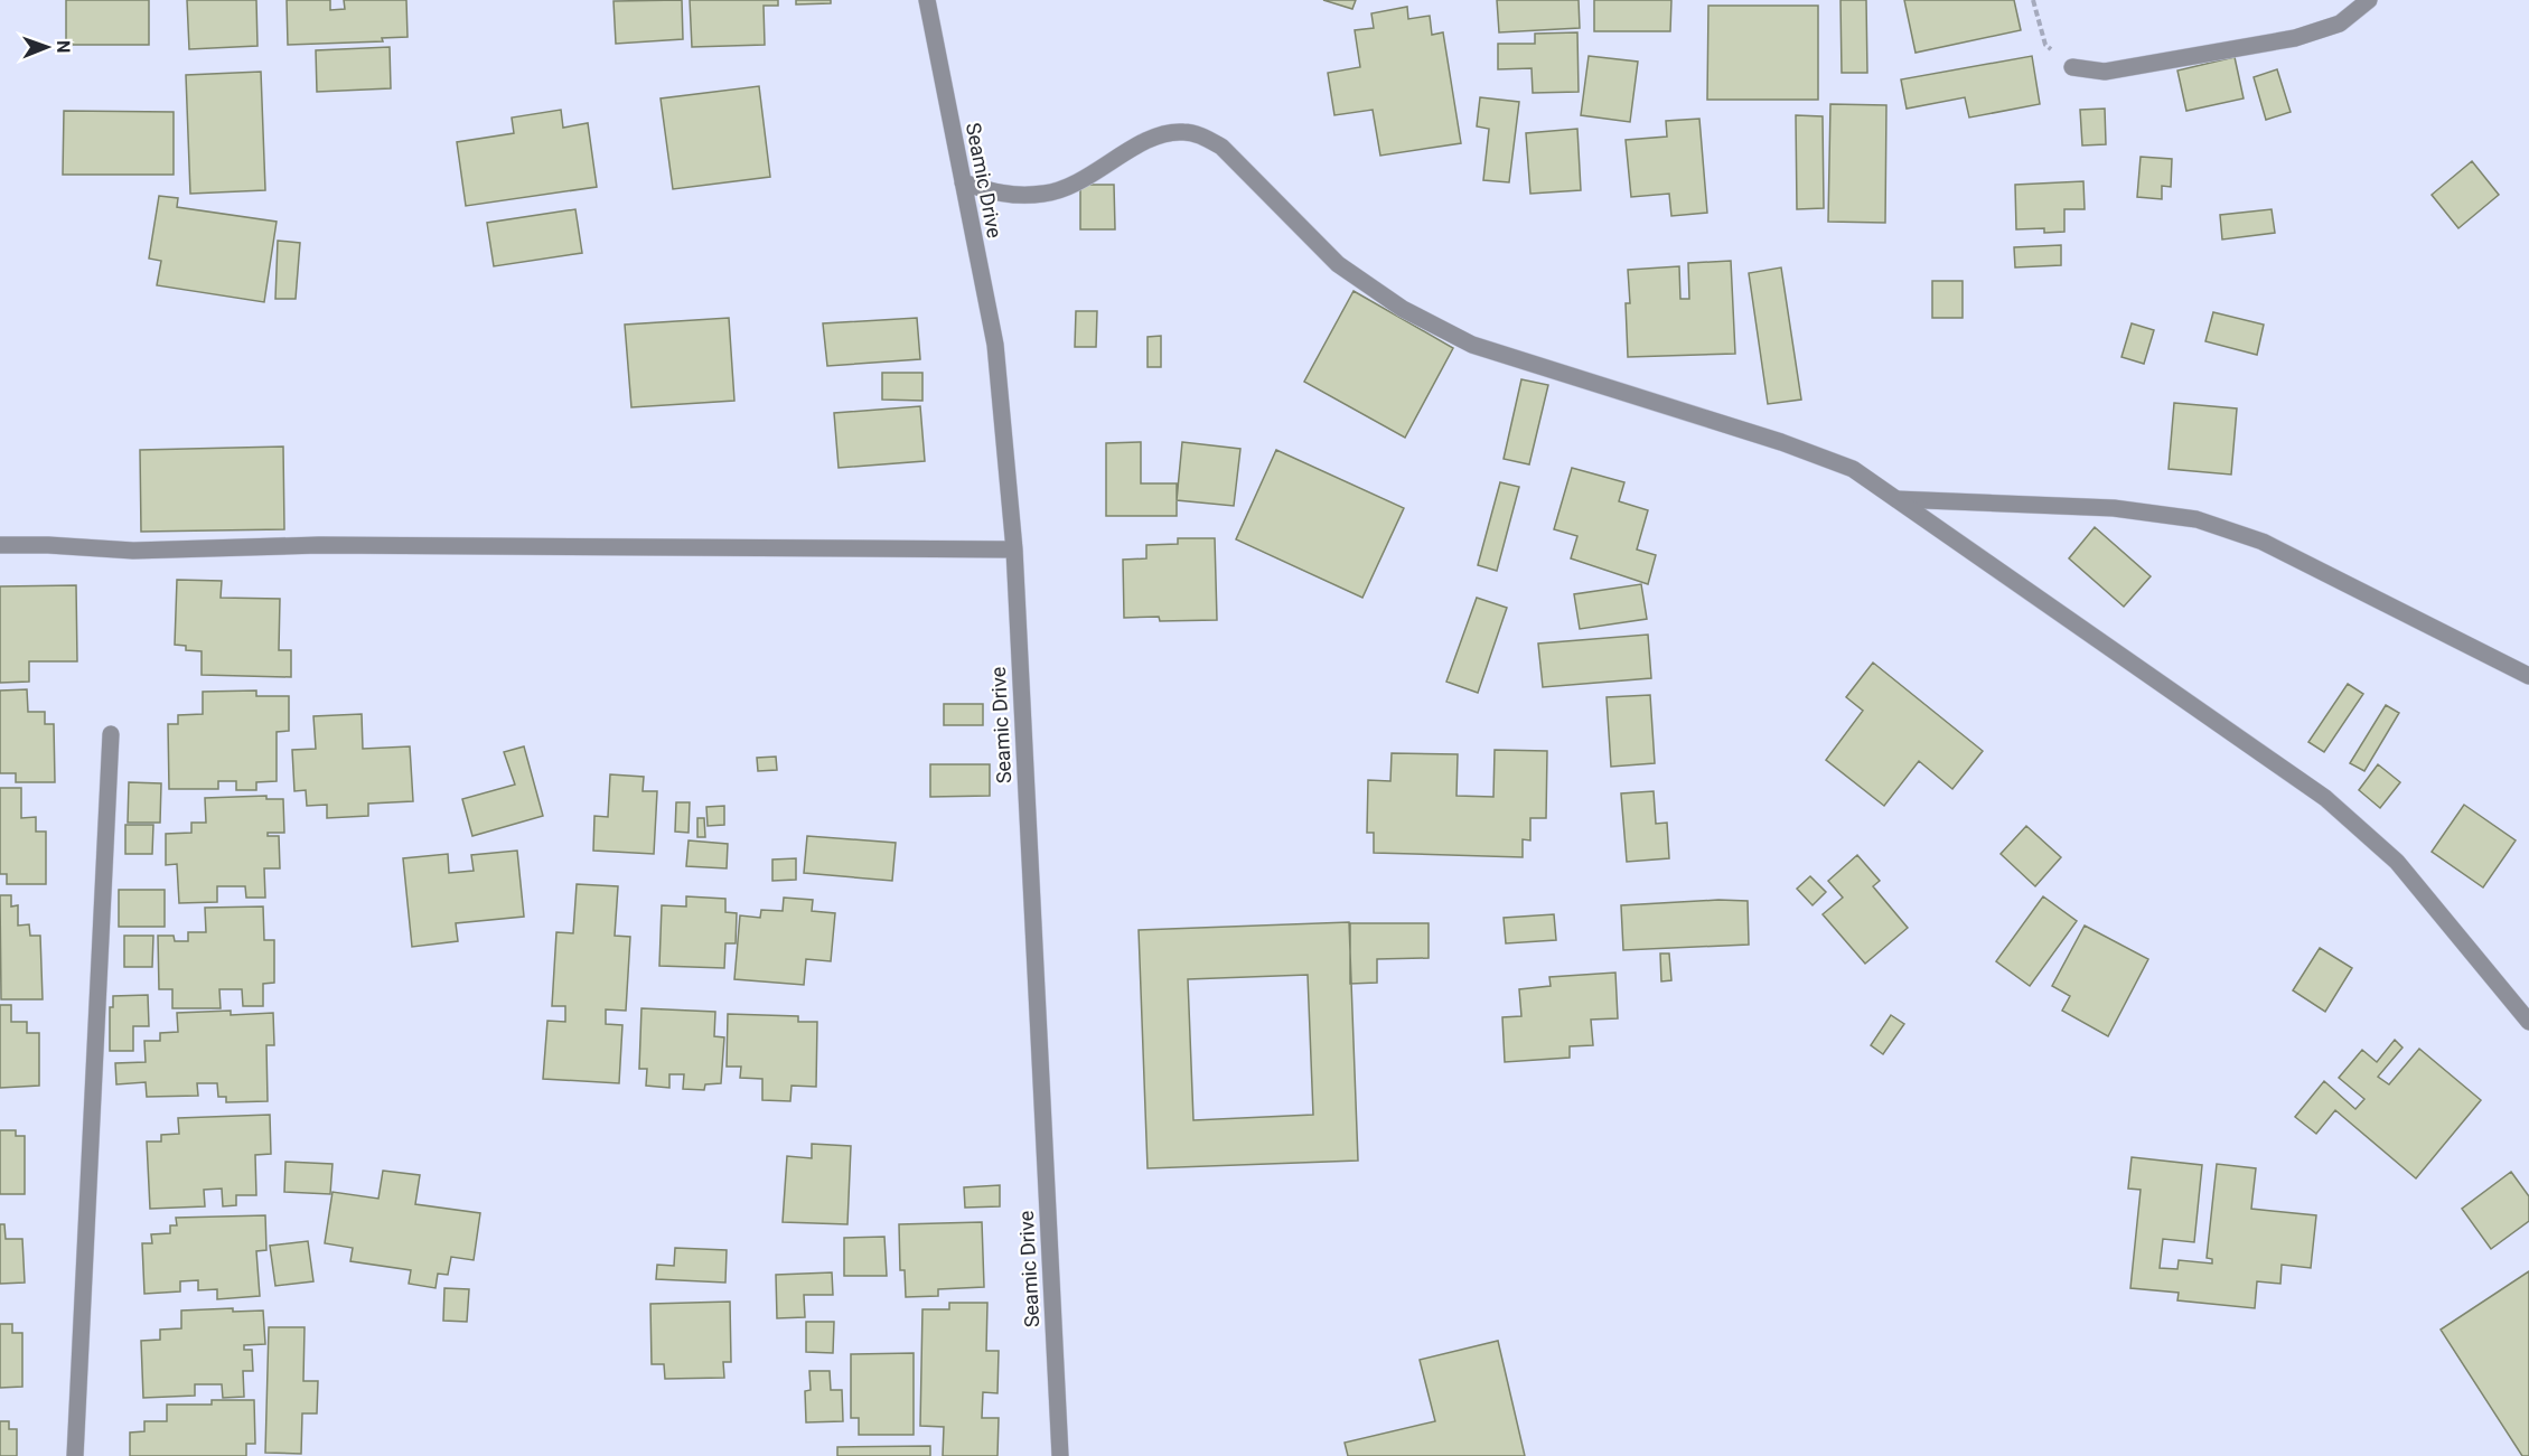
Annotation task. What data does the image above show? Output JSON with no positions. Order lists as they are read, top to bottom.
{
  "streets": {
    "street": ["Seamic Drive"]
  },
  "north": "right"
}
